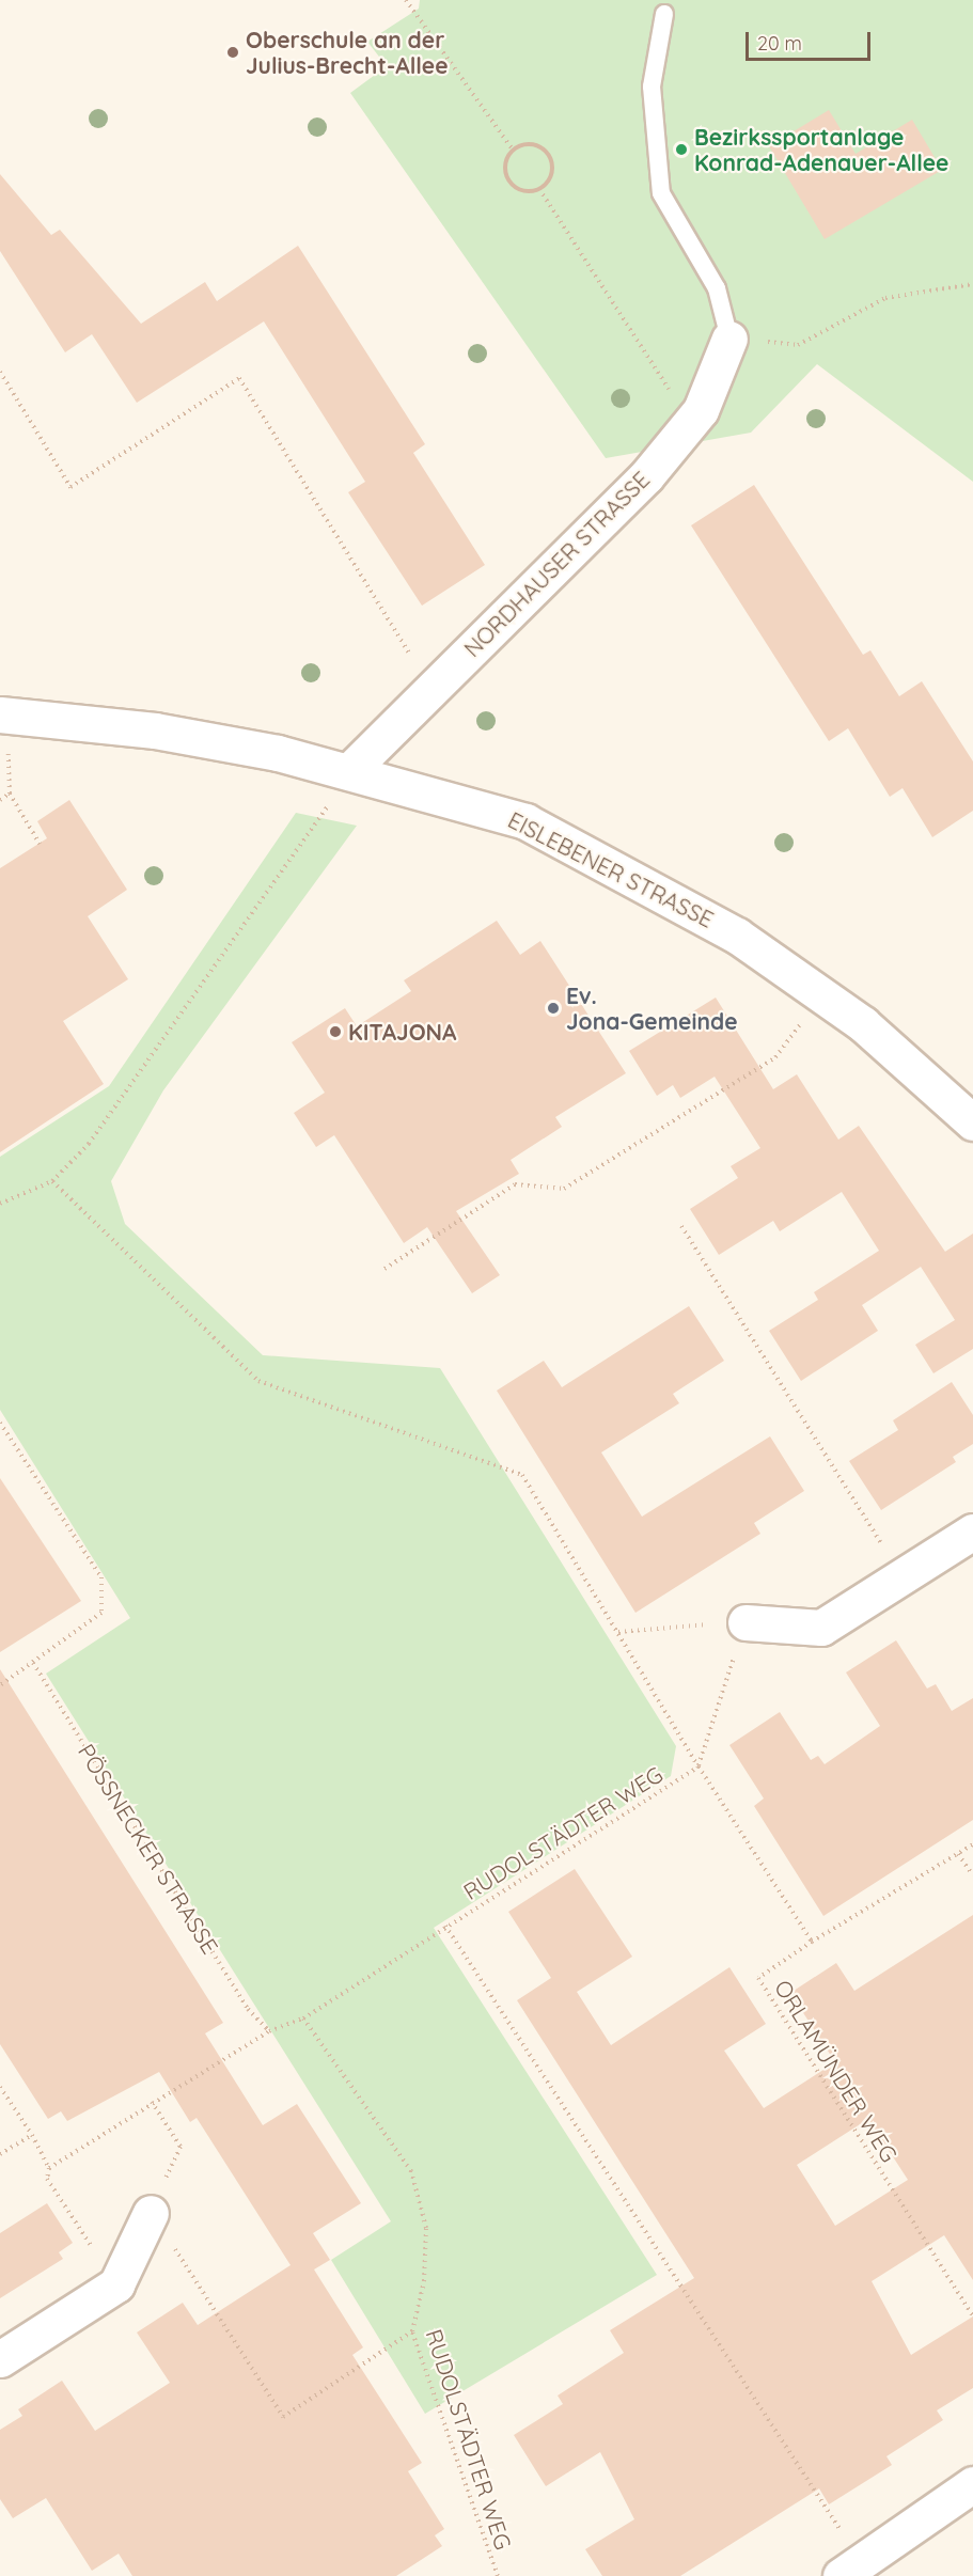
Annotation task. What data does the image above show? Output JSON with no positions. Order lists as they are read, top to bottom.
{
  "streets": {
    "street": ["NORDHAUSER STRASSE", "EISLEBENER STRASSE"],
    "path": ["RUDOLSTÄDTER WEG", "PÖSSNECKER STRASSE", "ORLAMÜNDER WEG"]
  },
  "crossings": [
    ["NORDHAUSER STRASSE", "EISLEBENER STRASSE"]
  ],
  "places": [
    "Oberschule an der Julius-Brecht-Allee",
    "Bezirkssportanlage Konrad-Adenauer-Allee",
    "Ev. Jona-Gemeinde",
    "KITAJONA"
  ],
  "scale_bar": "20 m"
}
